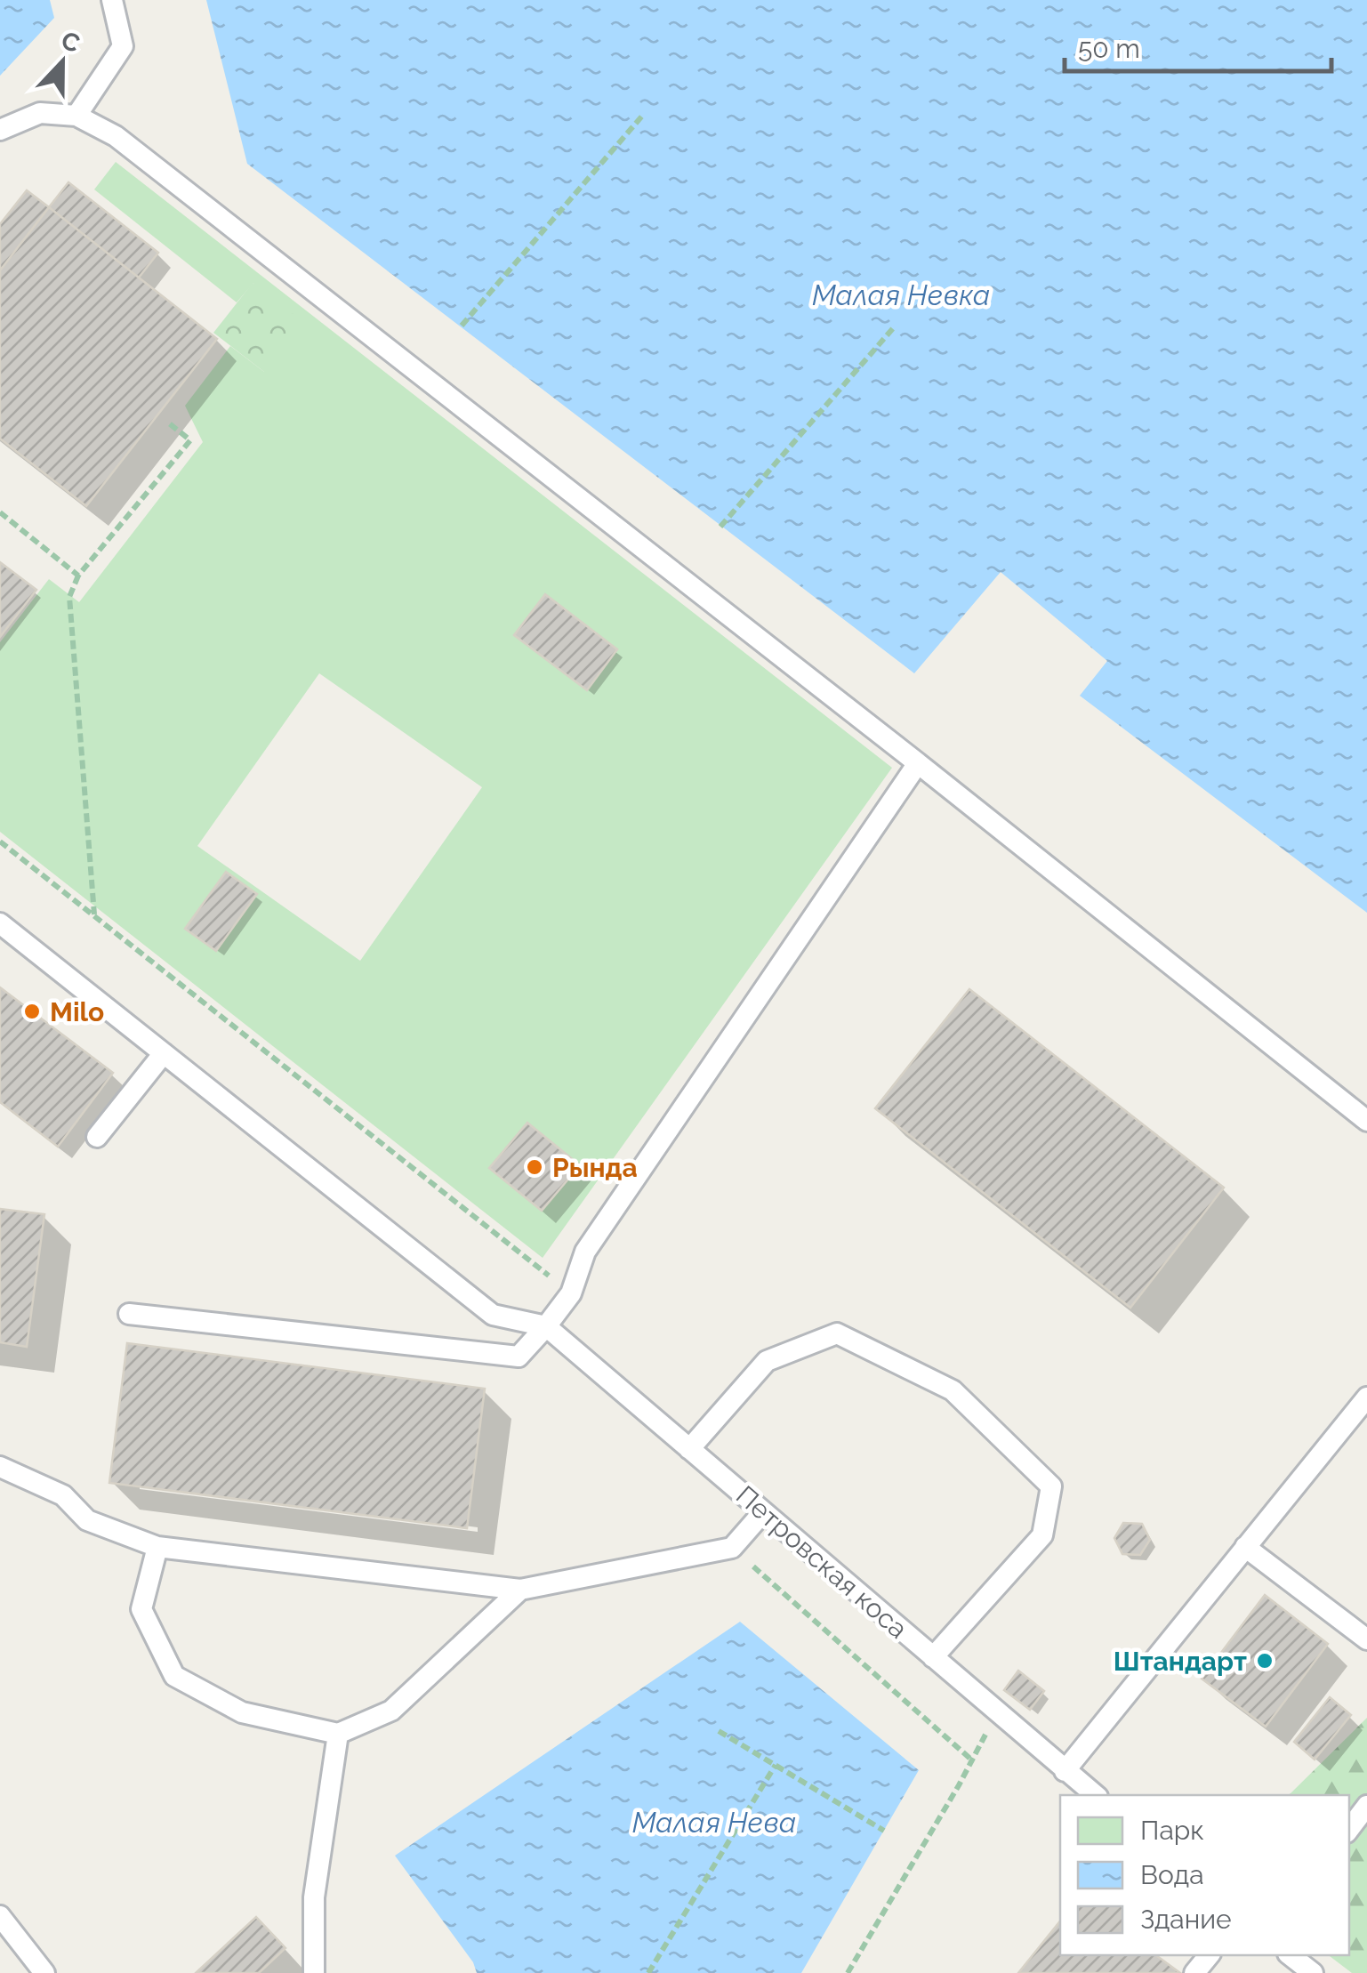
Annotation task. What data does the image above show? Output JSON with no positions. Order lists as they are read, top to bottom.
{
  "streets": {
    "lane": ["Петровская коса"]
  },
  "water": ["Малая Невка", "Малая Нева"],
  "places": ["Milo", "Рында", "Штандарт"],
  "legend": ["Парк", "Вода", "Здание"],
  "scale_bar": "50 m",
  "north": "top"
}
